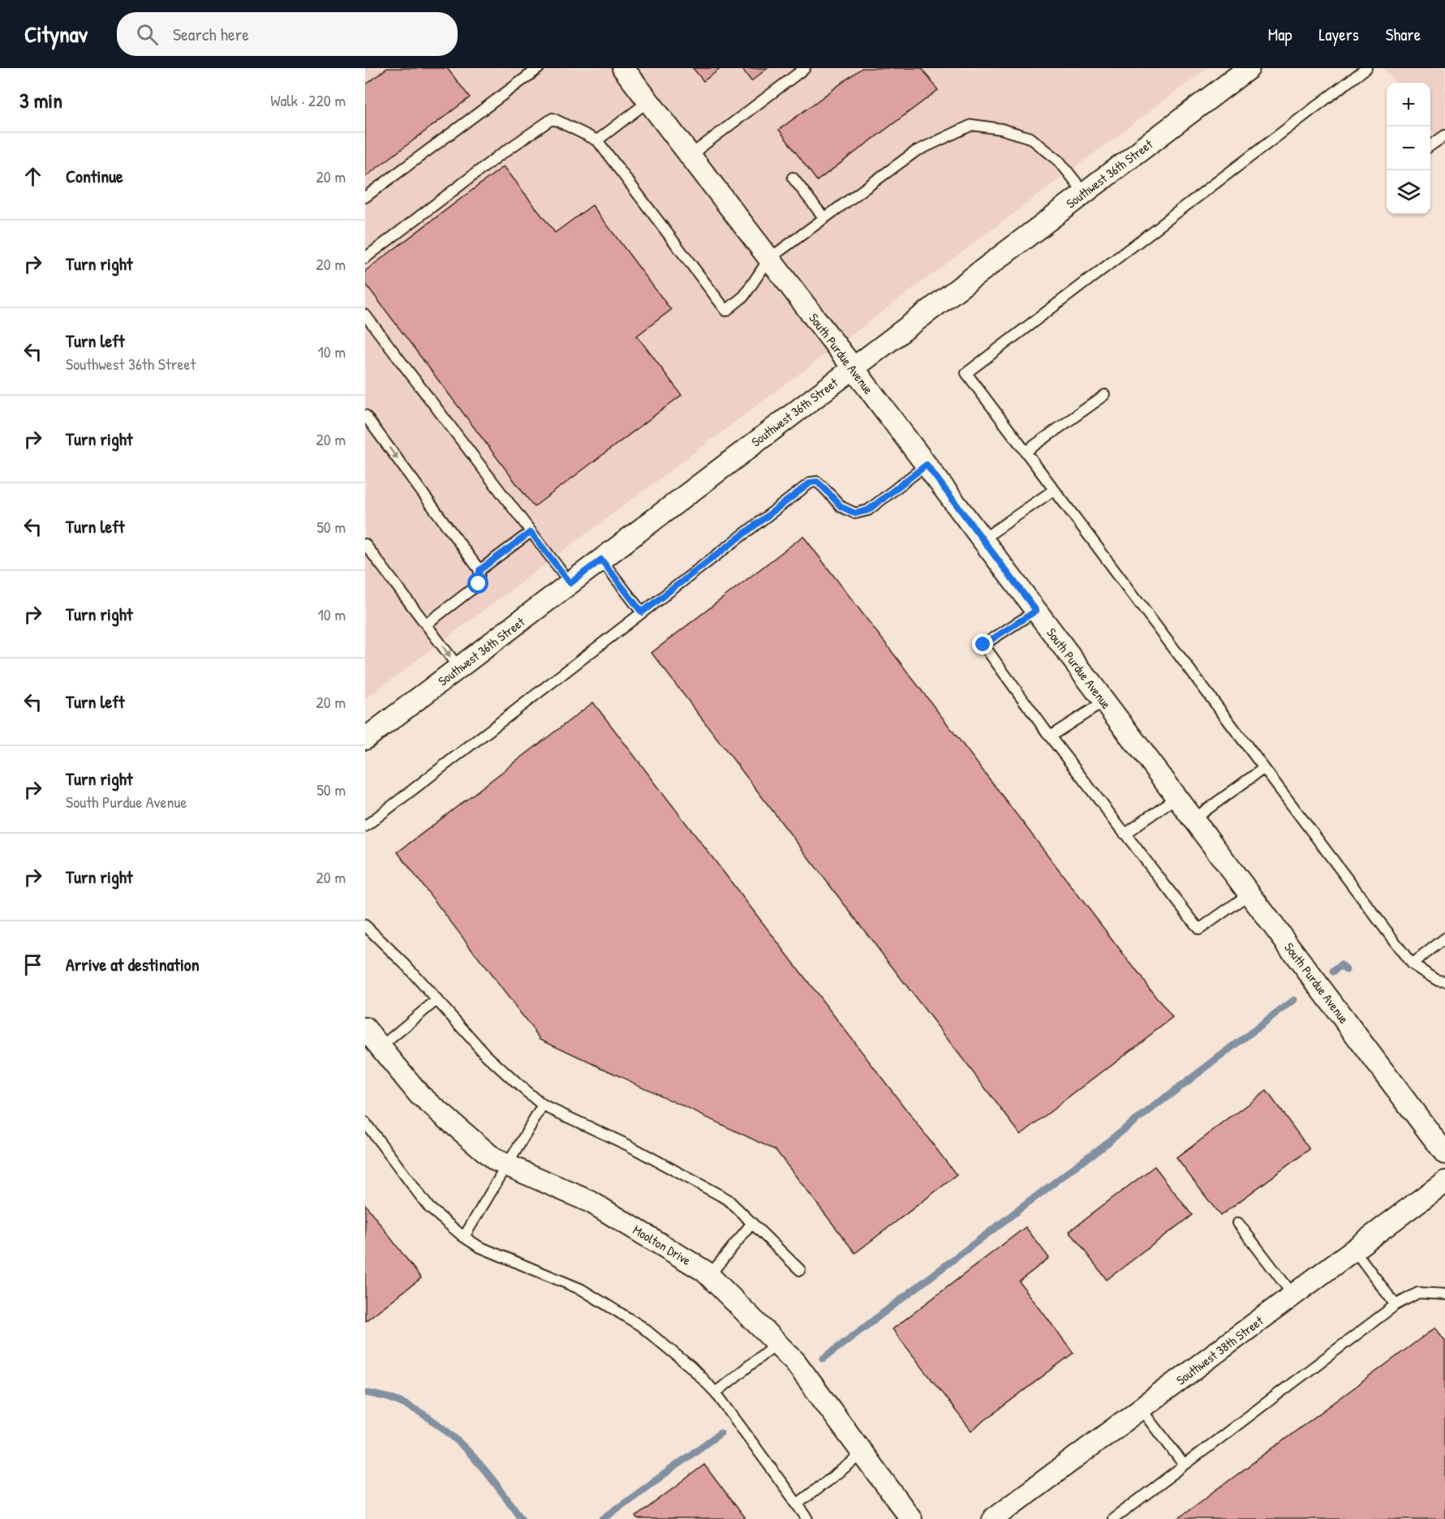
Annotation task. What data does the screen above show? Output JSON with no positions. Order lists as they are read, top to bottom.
{
  "streets": {
    "street": [
      "Southwest 36th Street",
      "South Purdue Avenue",
      "Moolton Drive",
      "Southwest 38th Street"
    ]
  },
  "crossings": [
    ["Southwest 36th Street", "South Purdue Avenue"]
  ],
  "page": {
    "header": "Citynav",
    "search": "Search here",
    "nav": ["Map", "Layers", "Share"],
    "heading": ["3 min", "Walk · 220 m"],
    "map_buttons": ["+", "−"],
    "list": [
      ["Continue", "20 m"],
      ["Turn right", "20 m"],
      ["Turn left", "Southwest 36th Street", "10 m"],
      ["Turn right", "20 m"],
      ["Turn left", "50 m"],
      ["Turn right", "10 m"],
      ["Turn left", "20 m"],
      ["Turn right", "South Purdue Avenue", "50 m"],
      ["Turn right", "20 m"],
      "Arrive at destination"
    ]
  }
}
